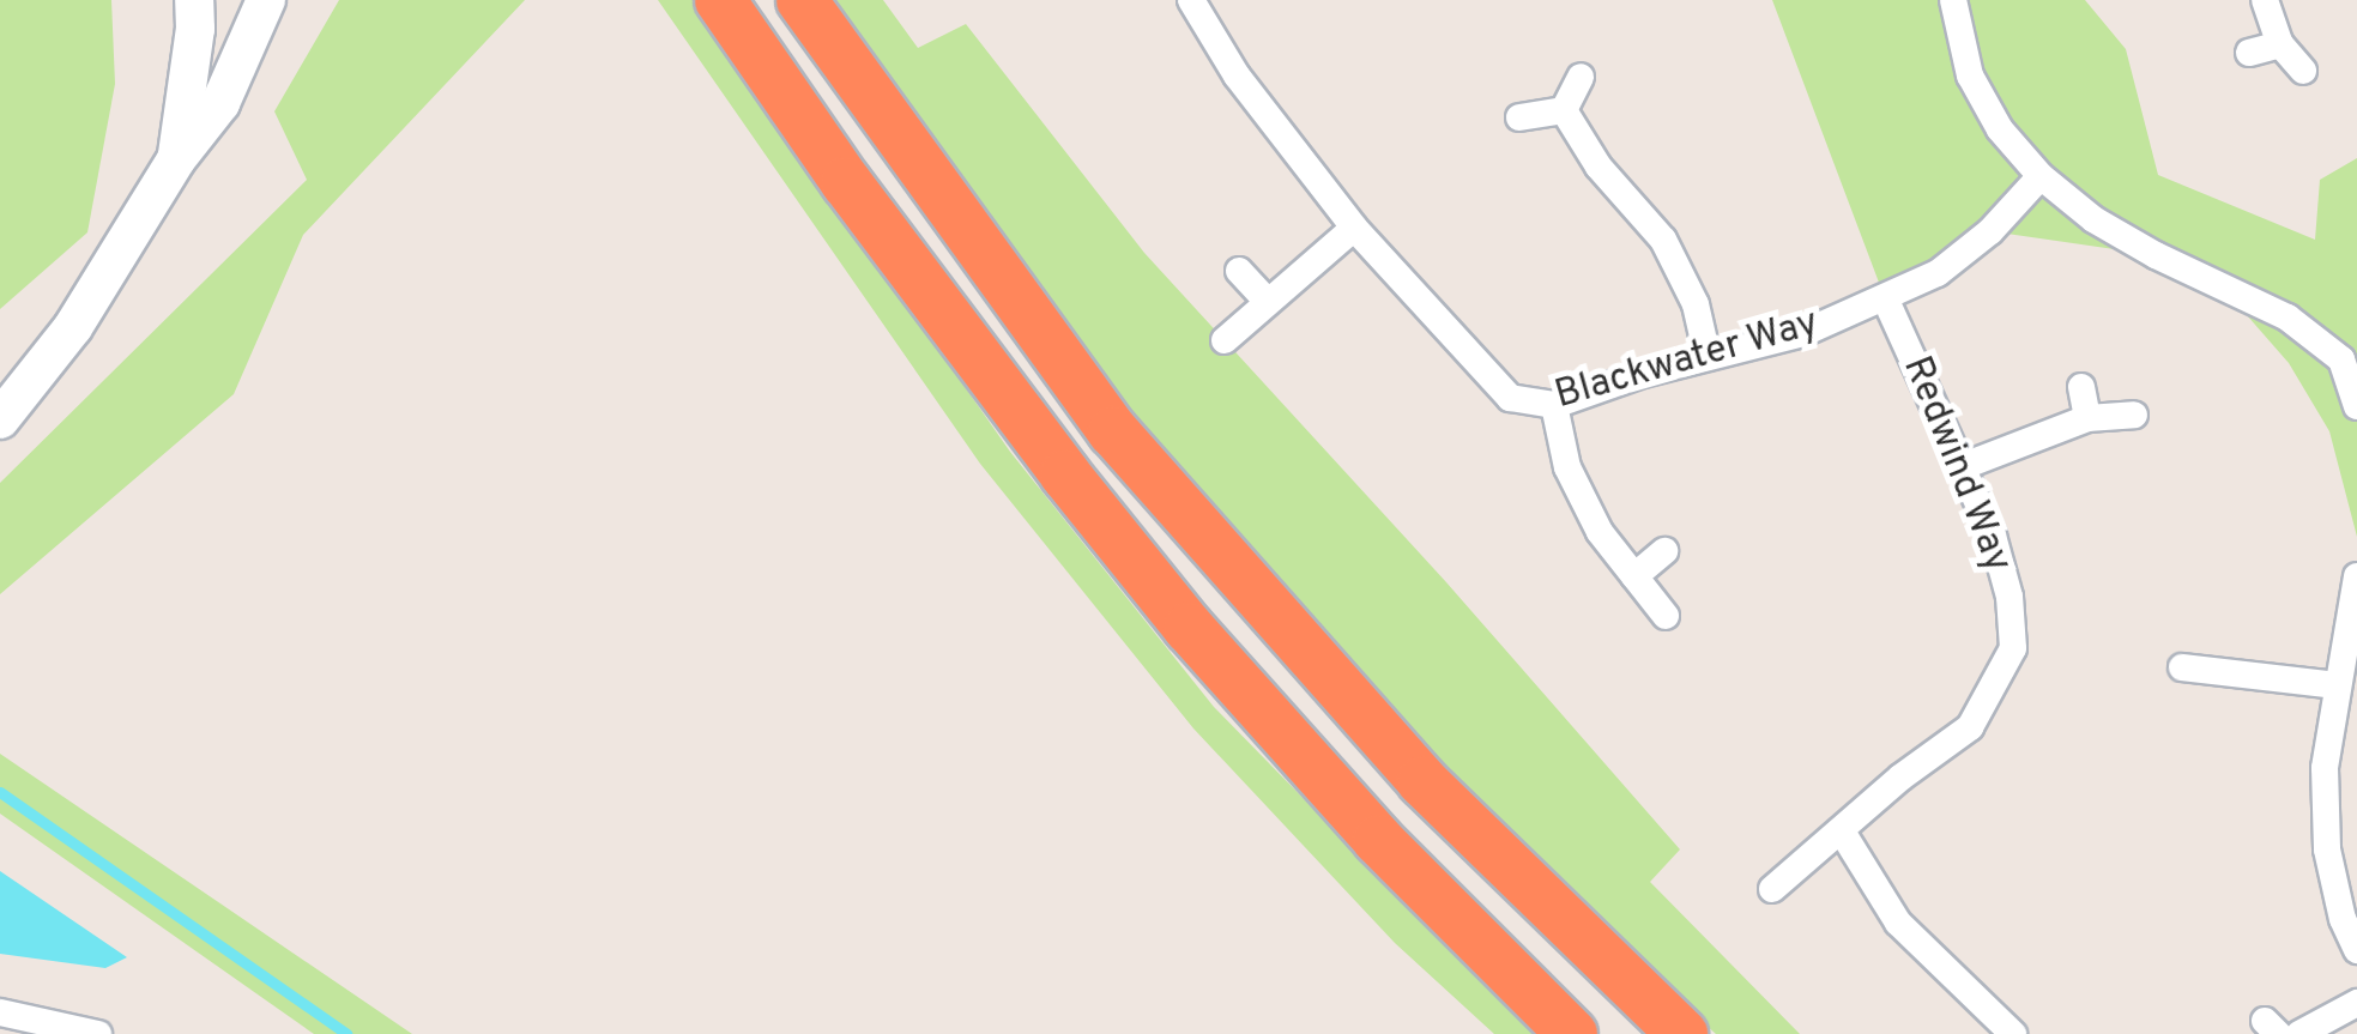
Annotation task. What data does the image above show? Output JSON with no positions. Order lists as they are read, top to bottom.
{
  "streets": {
    "street": ["Blackwater Way", "Redwind Way"]
  },
  "crossings": [
    ["Blackwater Way", "Redwind Way"]
  ]
}
